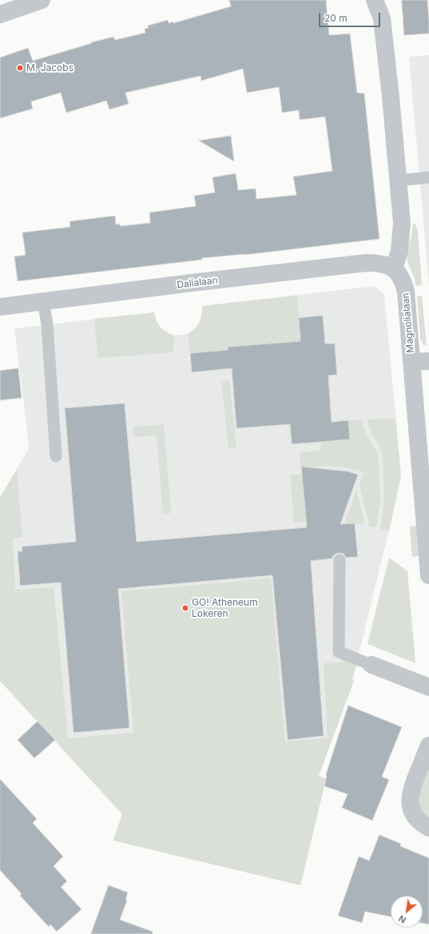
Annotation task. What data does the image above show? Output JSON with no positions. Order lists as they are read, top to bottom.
{
  "streets": {
    "street": ["Dalialaan", "Magnolialaan"]
  },
  "crossings": [
    ["Dalialaan", "Magnolialaan"]
  ],
  "places": ["M. Jacobs", "GO! Atheneum Lokeren"],
  "scale_bar": "20 m",
  "north": "bottom left"
}
